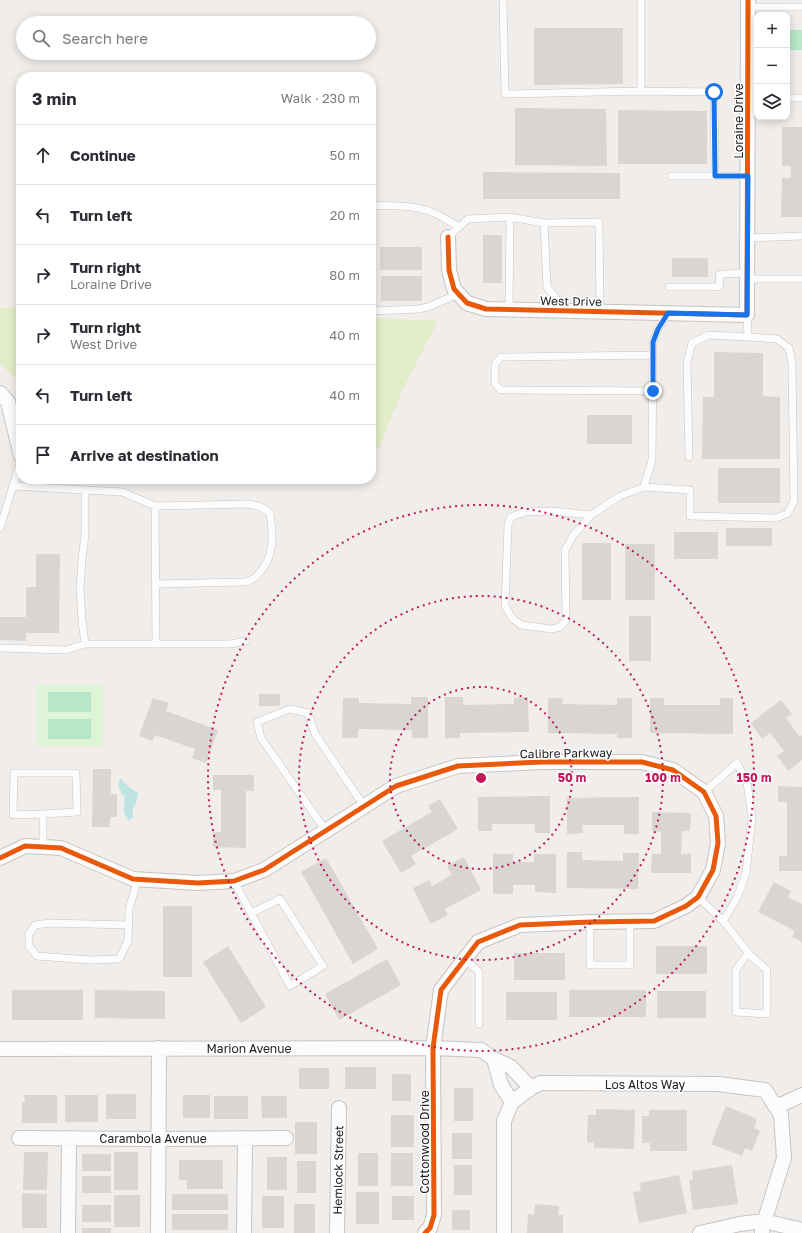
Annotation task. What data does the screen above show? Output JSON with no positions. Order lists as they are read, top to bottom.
{
  "streets": {
    "street": [
      "Loraine Drive",
      "West Drive",
      "Calibre Parkway",
      "Marion Avenue",
      "Los Altos Way",
      "Carambola Avenue",
      "Cottonwood Drive",
      "Hemlock Street"
    ]
  },
  "crossings": [
    ["Loraine Drive", "West Drive"],
    ["Marion Avenue", "Los Altos Way"],
    ["Marion Avenue", "Cottonwood Drive"]
  ],
  "page": {
    "map_buttons": ["+", "−"],
    "search": "Search here",
    "heading": ["3 min", "Walk · 230 m"],
    "list": [
      ["Continue", "50 m"],
      ["Turn left", "20 m"],
      ["Turn right", "Loraine Drive", "80 m"],
      ["Turn right", "West Drive", "40 m"],
      ["Turn left", "40 m"],
      "Arrive at destination"
    ]
  },
  "rings": ["50 m", "100 m", "150 m"]
}
